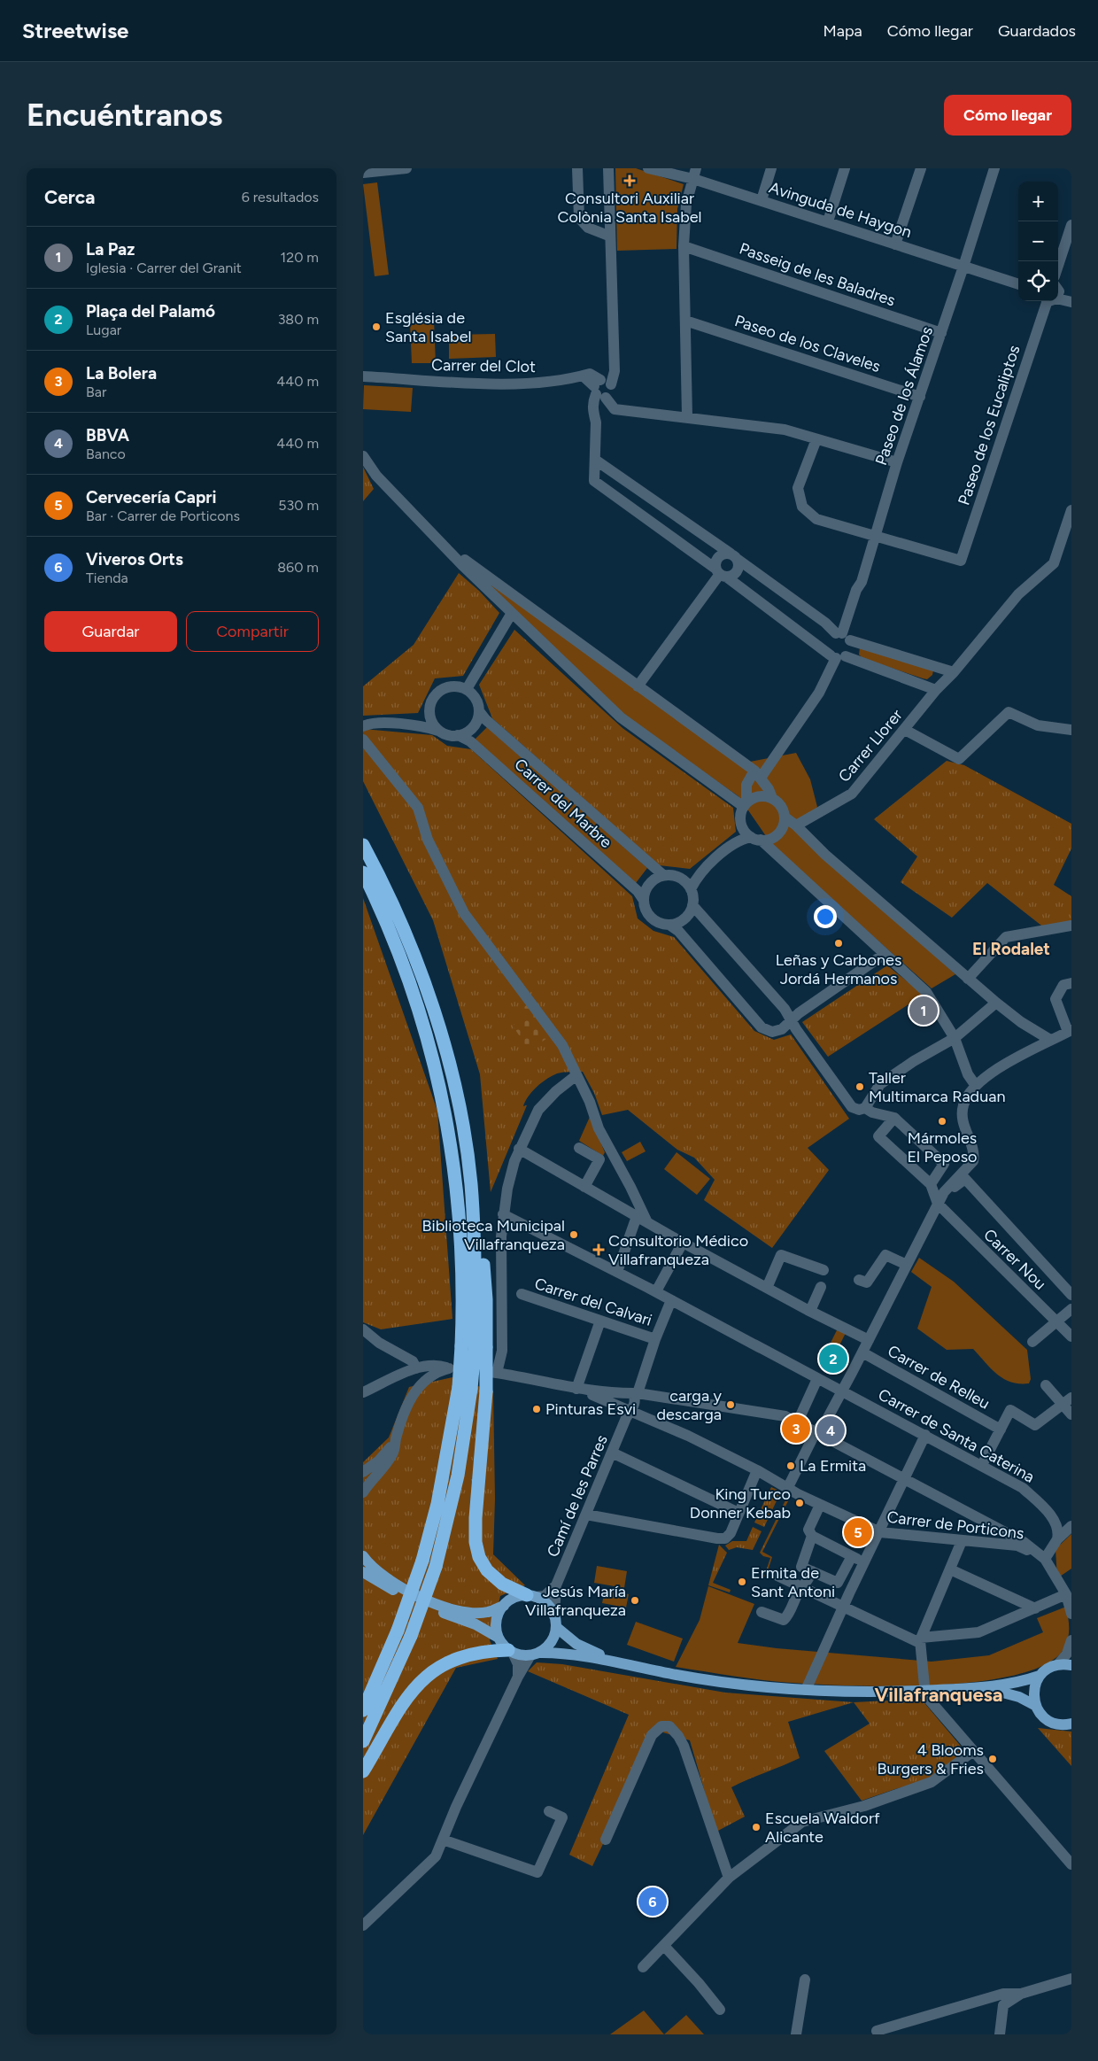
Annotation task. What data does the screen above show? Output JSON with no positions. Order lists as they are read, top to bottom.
{
  "streets": {
    "street": [
      "Avinguda de Haygon",
      "Passeig de les Baladres",
      "Paseo de los Claveles",
      "Carrer del Clot",
      "Paseo de los Álamos",
      "Paseo de los Eucaliptos",
      "Carrer Llorer",
      "Carrer del Marbre",
      "Carrer Nou",
      "Carrer del Calvari",
      "Carrer de Relleu",
      "Carrer de Santa Caterina",
      "Camí de les Parres",
      "Carrer de Porticons"
    ]
  },
  "crossings": [
    ["Avinguda de Haygon", "Paseo de los Álamos"],
    ["Passeig de les Baladres", "Paseo de los Álamos"],
    ["Paseo de los Claveles", "Paseo de los Álamos"],
    ["Paseo de los Álamos", "Paseo de los Eucaliptos"],
    ["Carrer del Calvari", "Camí de les Parres"],
    ["Carrer de Santa Caterina", "Camí de les Parres"],
    ["Camí de les Parres", "Carrer de Porticons"]
  ],
  "districts": ["El Rodalet", "Villafranquesa"],
  "places": {
    "health": ["Consultori Auxiliar Colònia Santa Isabel", "Consultorio Médico Villafranqueza"],
    "other": [
      "Església de Santa Isabel",
      "Leñas y Carbones Jordá Hermanos",
      "Taller Multimarca Raduan",
      "Mármoles El Peposo",
      "Biblioteca Municipal Villafranqueza",
      "carga y descarga",
      "Pinturas Esvi",
      "La Ermita",
      "King Turco Donner Kebab",
      "Ermita de Sant Antoni",
      "Jesús María Villafranqueza",
      "4 Blooms Burgers & Fries",
      "Escuela Waldorf Alicante"
    ]
  },
  "page": {
    "header": "Streetwise",
    "nav": ["Mapa", "Cómo llegar", "Guardados"],
    "buttons": [
      "Cómo llegar",
      ["Guardar", "Compartir"]
    ],
    "title": "Encuéntranos",
    "heading": ["Cerca", "6 resultados"],
    "map_buttons": ["+", "−"],
    "list": [
      {
        "mark": "1",
        "name": "La Paz",
        "note": "Iglesia · Carrer del Granit",
        "value": "120 m"
      },
      {
        "mark": "2",
        "name": "Plaça del Palamó",
        "note": "Lugar",
        "value": "380 m"
      },
      {
        "mark": "3",
        "name": "La Bolera",
        "note": "Bar",
        "value": "440 m"
      },
      {
        "mark": "4",
        "name": "BBVA",
        "note": "Banco",
        "value": "440 m"
      },
      {
        "mark": "5",
        "name": "Cervecería Capri",
        "note": "Bar · Carrer de Porticons",
        "value": "530 m"
      },
      {
        "mark": "6",
        "name": "Viveros Orts",
        "note": "Tienda",
        "value": "860 m"
      }
    ],
    "pins": [
      "1",
      "2",
      "3",
      "4",
      "5",
      "6"
    ]
  }
}
